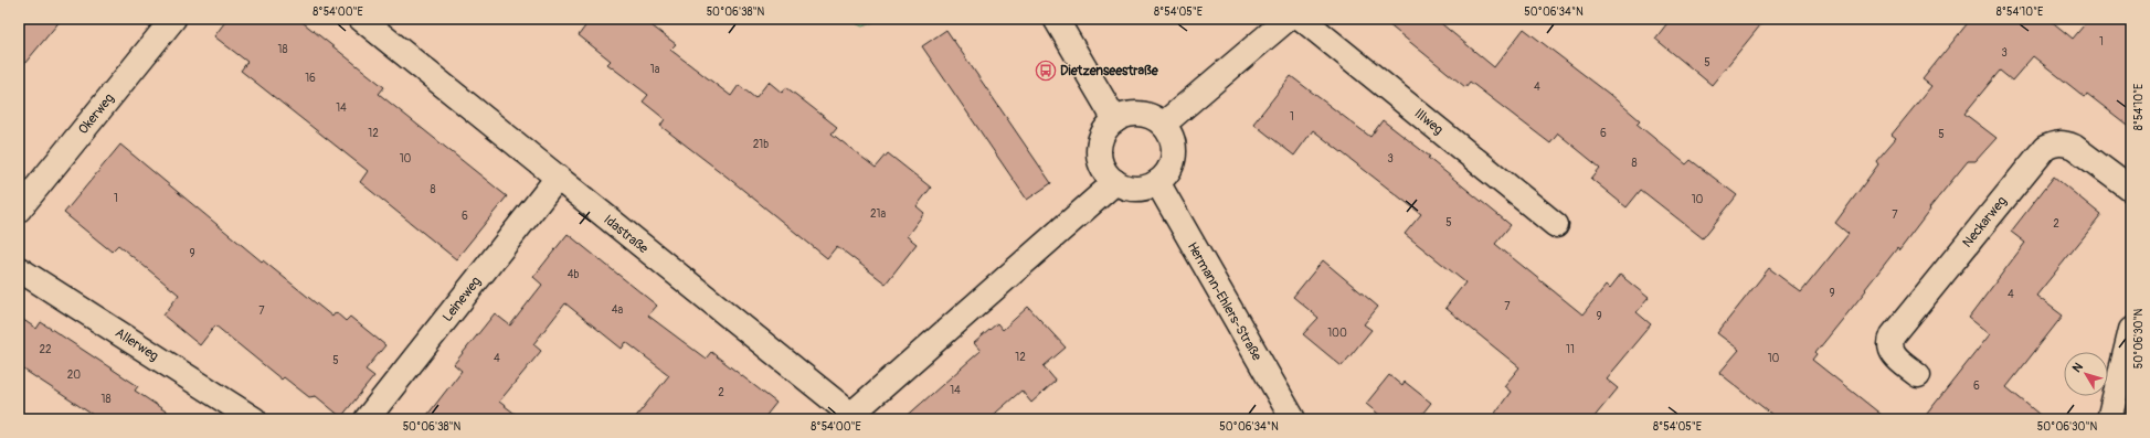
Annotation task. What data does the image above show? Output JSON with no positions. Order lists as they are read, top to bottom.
{
  "streets": {
    "street": [
      "Okerweg",
      "Illweg",
      "Neckarweg",
      "Idastraße",
      "Leineweg",
      "Hermann-Ehlers-Straße",
      "Allerweg"
    ]
  },
  "crossings": [
    ["Idastraße", "Leineweg"]
  ],
  "places": {
    "bus stop": ["Dietzenseestraße"]
  },
  "house_numbers": [
    "1",
    "18",
    "3",
    "5",
    "1a",
    "16",
    "4",
    "14",
    "1",
    "12",
    "6",
    "5",
    "21b",
    "10",
    "3",
    "8",
    "8",
    "1",
    "10",
    "21a",
    "7",
    "6",
    "5",
    "2",
    "9",
    "4b",
    "9",
    "4",
    "7",
    "4a",
    "7",
    "9",
    "100",
    "22",
    "11",
    "12",
    "4",
    "10",
    "5",
    "20",
    "6",
    "14",
    "2",
    "18"
  ],
  "north": "top left",
  "coordinates": [
    "8°54'00\"E",
    "50°06'38\"N",
    "8°54'05\"E",
    "50°06'34\"N",
    "8°54'10\"E",
    "50°06'30\"N"
  ]
}
